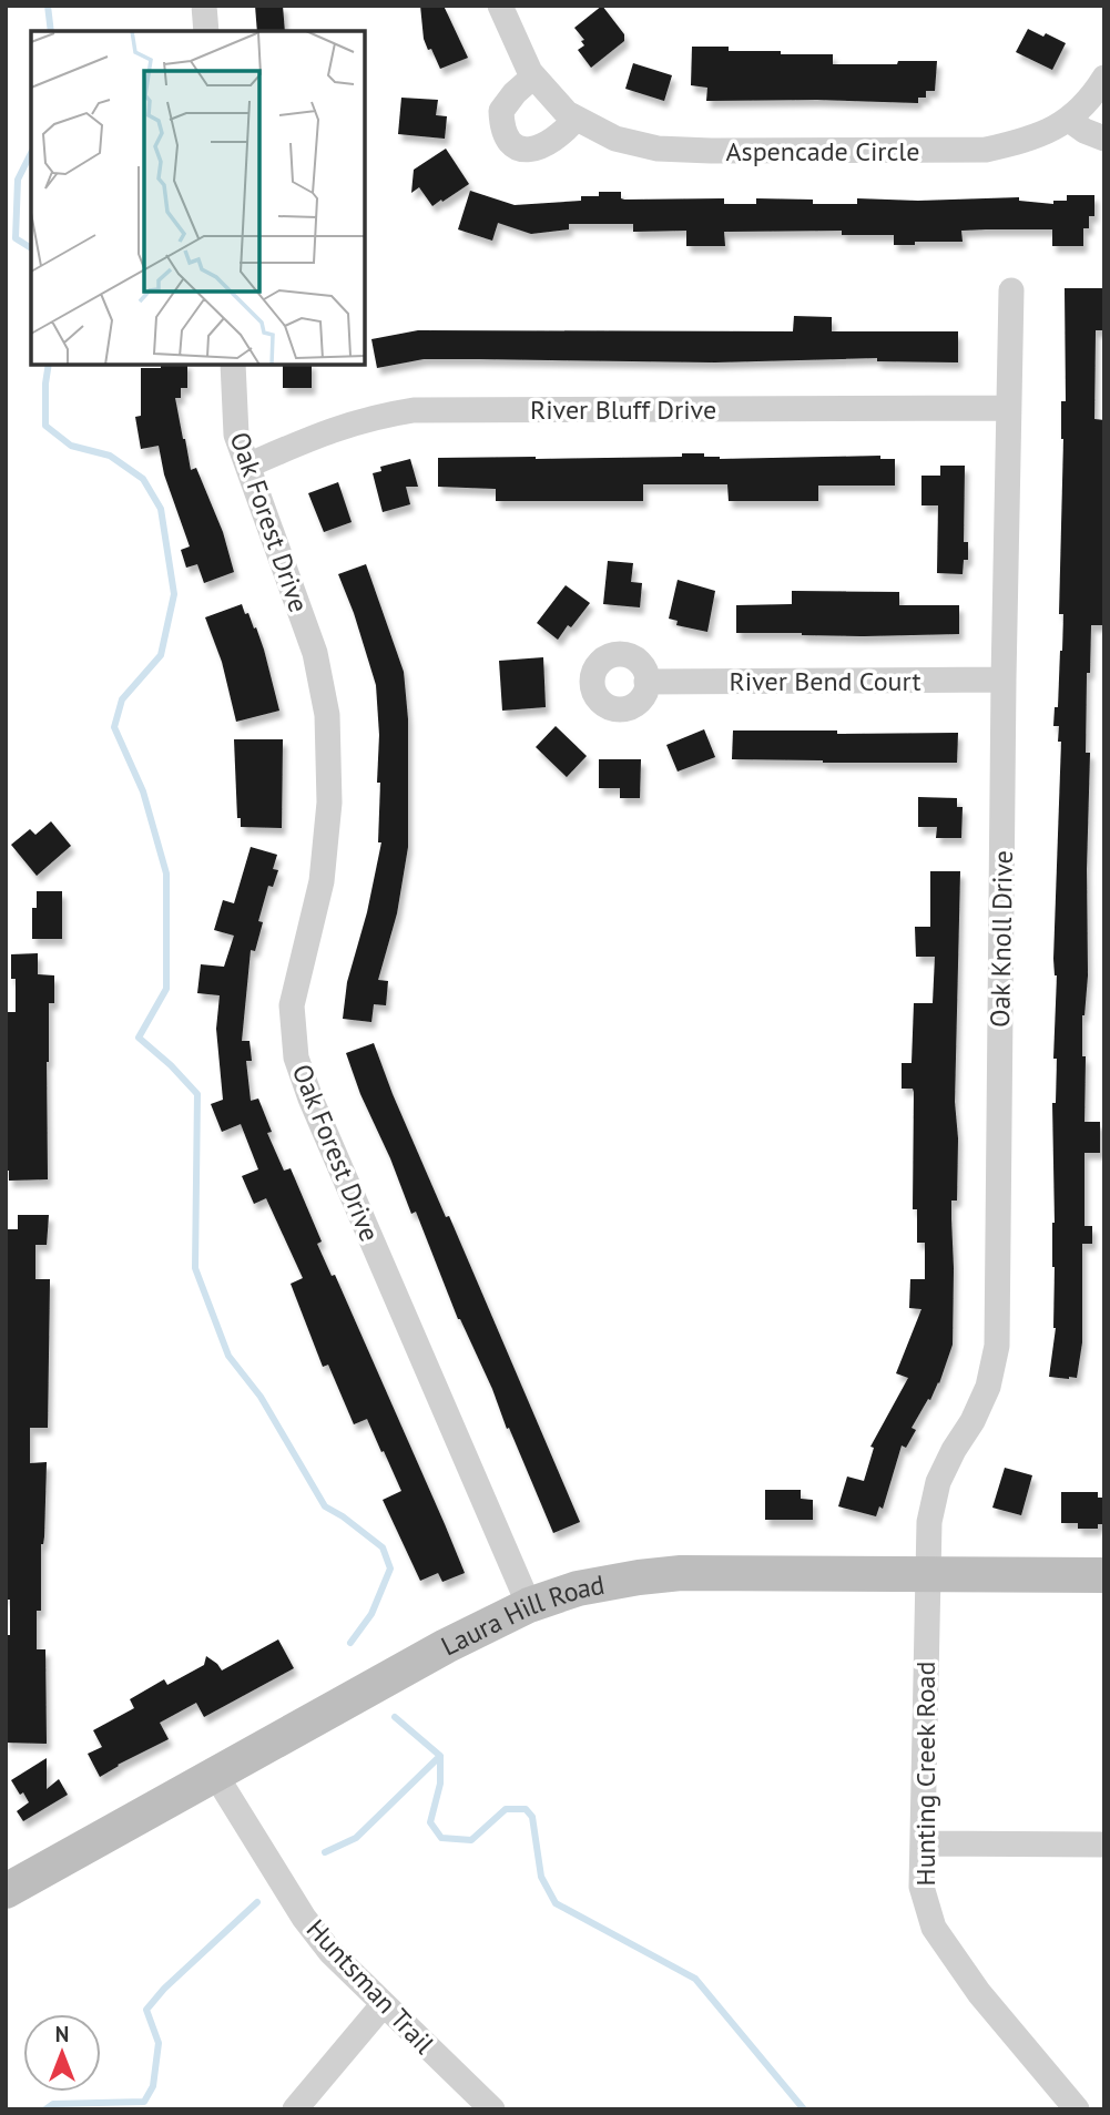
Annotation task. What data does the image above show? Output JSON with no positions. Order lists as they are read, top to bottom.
{
  "streets": {
    "main road": ["Laura Hill Road"],
    "street": [
      "Aspencade Circle",
      "River Bluff Drive",
      "Oak Forest Drive",
      "River Bend Court",
      "Oak Knoll Drive",
      "Hunting Creek Road",
      "Huntsman Trail"
    ]
  },
  "crossings": [
    ["River Bluff Drive", "Oak Forest Drive"],
    ["River Bluff Drive", "Oak Knoll Drive"],
    ["Oak Forest Drive", "Laura Hill Road"],
    ["River Bend Court", "Oak Knoll Drive"],
    ["Oak Knoll Drive", "Laura Hill Road"],
    ["Oak Knoll Drive", "Hunting Creek Road"],
    ["Laura Hill Road", "Hunting Creek Road"],
    ["Laura Hill Road", "Huntsman Trail"]
  ],
  "north": "top"
}
